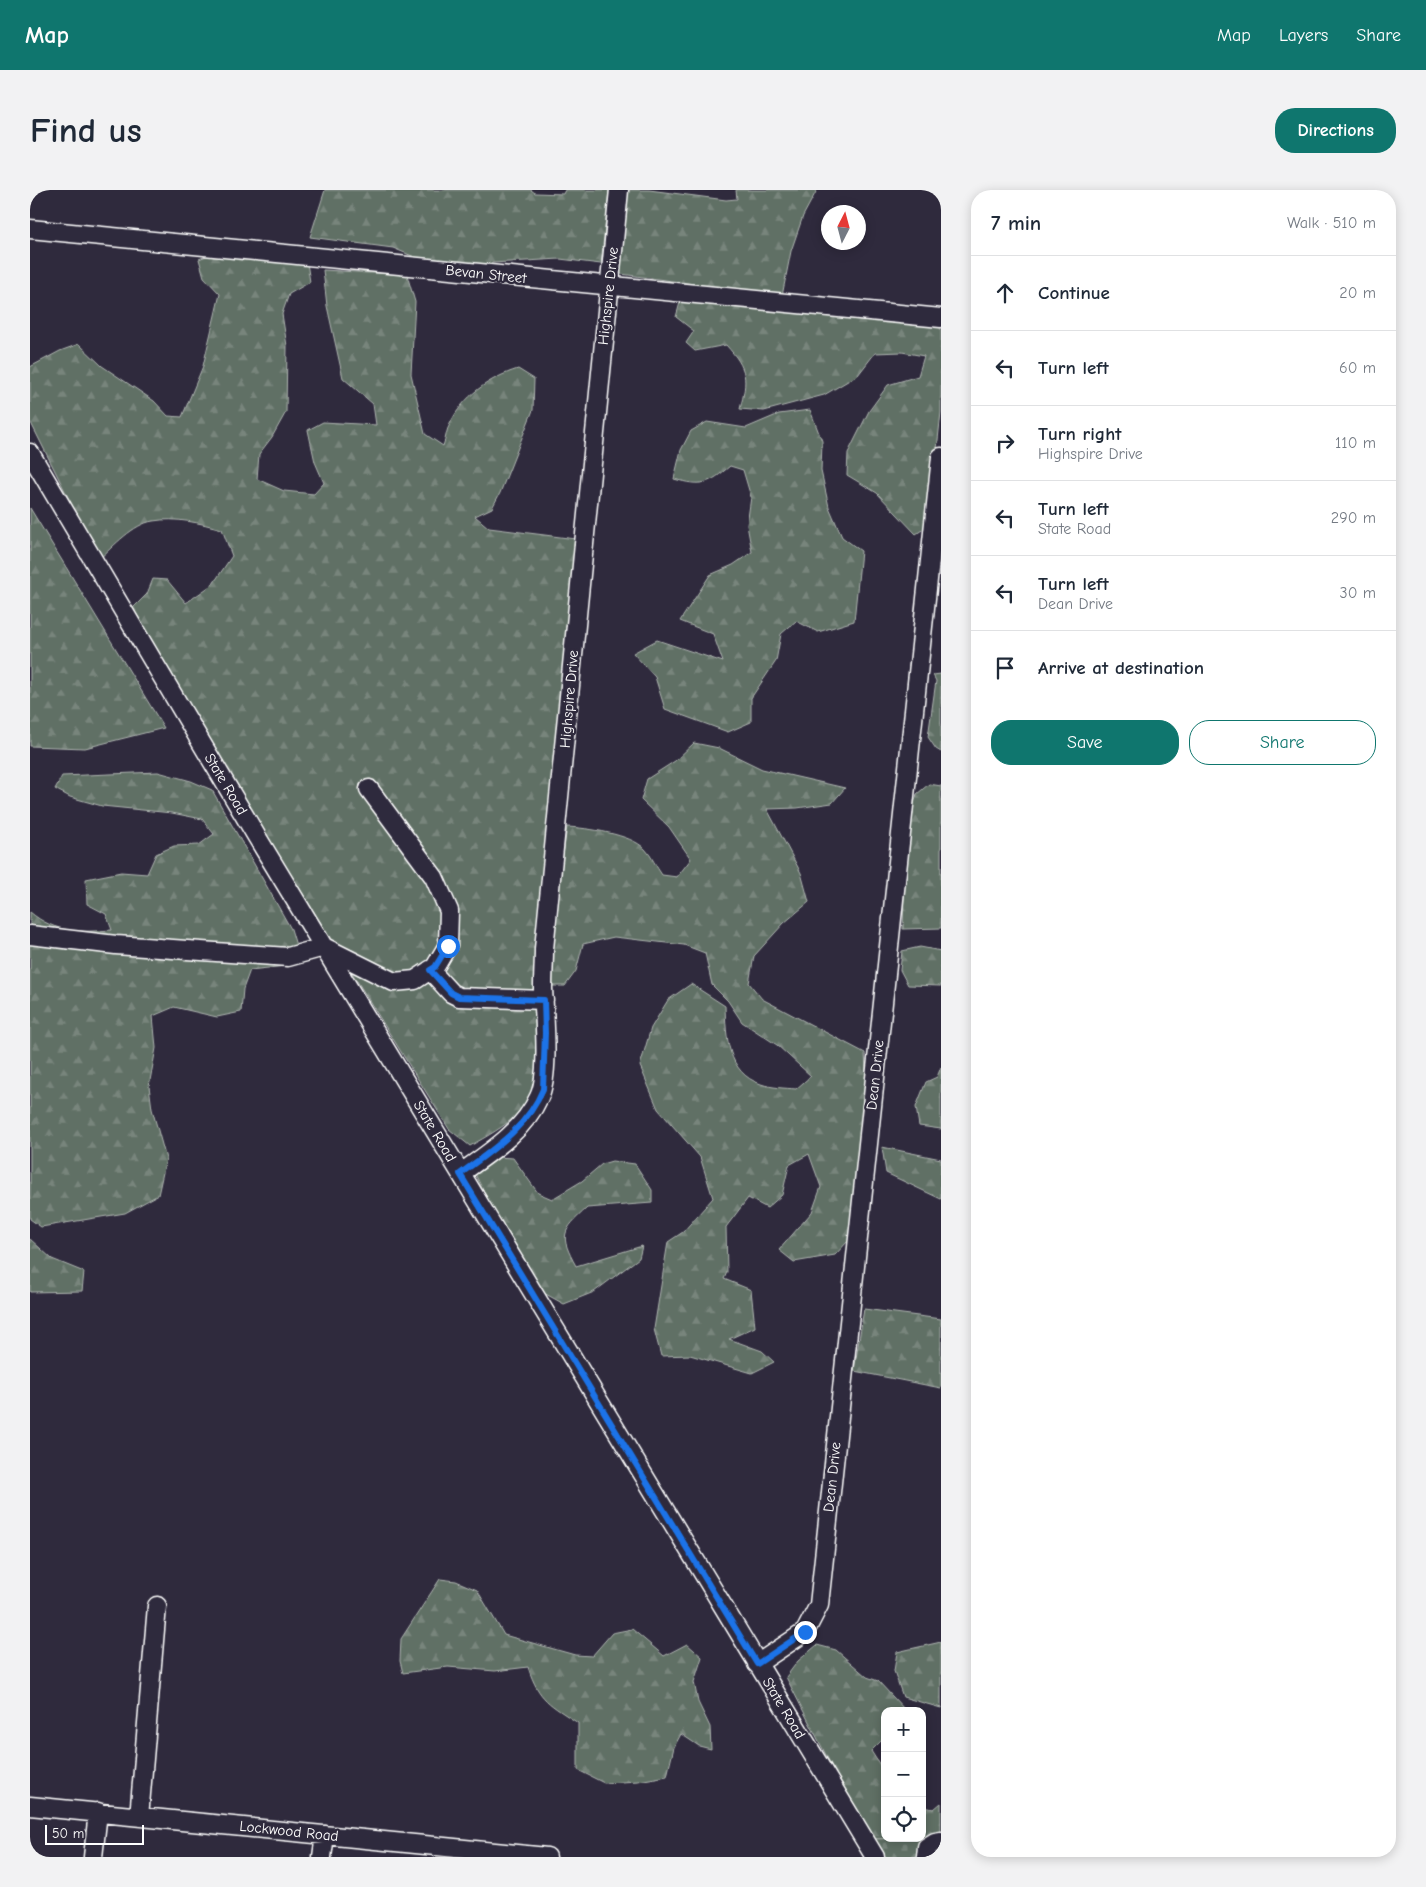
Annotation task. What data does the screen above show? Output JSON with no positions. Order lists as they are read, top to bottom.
{
  "streets": {
    "street": [
      "Bevan Street",
      "Highspire Drive",
      "State Road",
      "Dean Drive",
      "Lockwood Road"
    ]
  },
  "crossings": [
    ["Bevan Street", "Highspire Drive"],
    ["Highspire Drive", "State Road"],
    ["State Road", "Dean Drive"]
  ],
  "scale_bar": "50 m",
  "north": "top",
  "page": {
    "header": "Map",
    "nav": ["Map", "Layers", "Share"],
    "buttons": [
      "Directions",
      ["Save", "Share"]
    ],
    "title": "Find us",
    "heading": ["7 min", "Walk · 510 m"],
    "list": [
      ["Continue", "20 m"],
      ["Turn left", "60 m"],
      ["Turn right", "Highspire Drive", "110 m"],
      ["Turn left", "State Road", "290 m"],
      ["Turn left", "Dean Drive", "30 m"],
      "Arrive at destination"
    ],
    "map_buttons": ["+", "−"],
    "scale": "50 m"
  }
}
